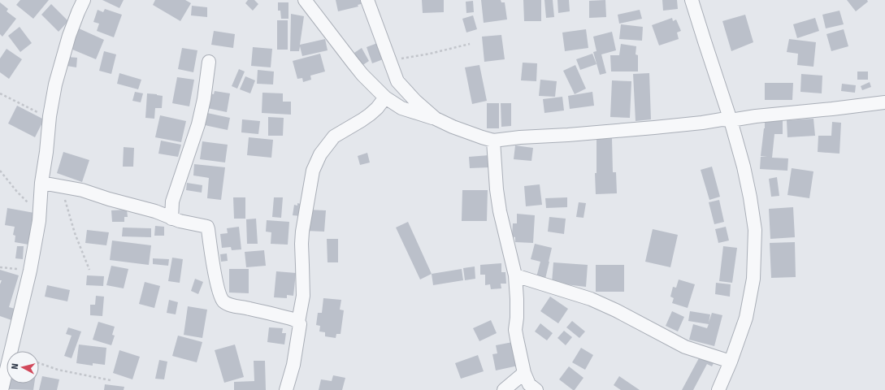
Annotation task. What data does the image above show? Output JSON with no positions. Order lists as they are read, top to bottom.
{
  "north": "left"
}
